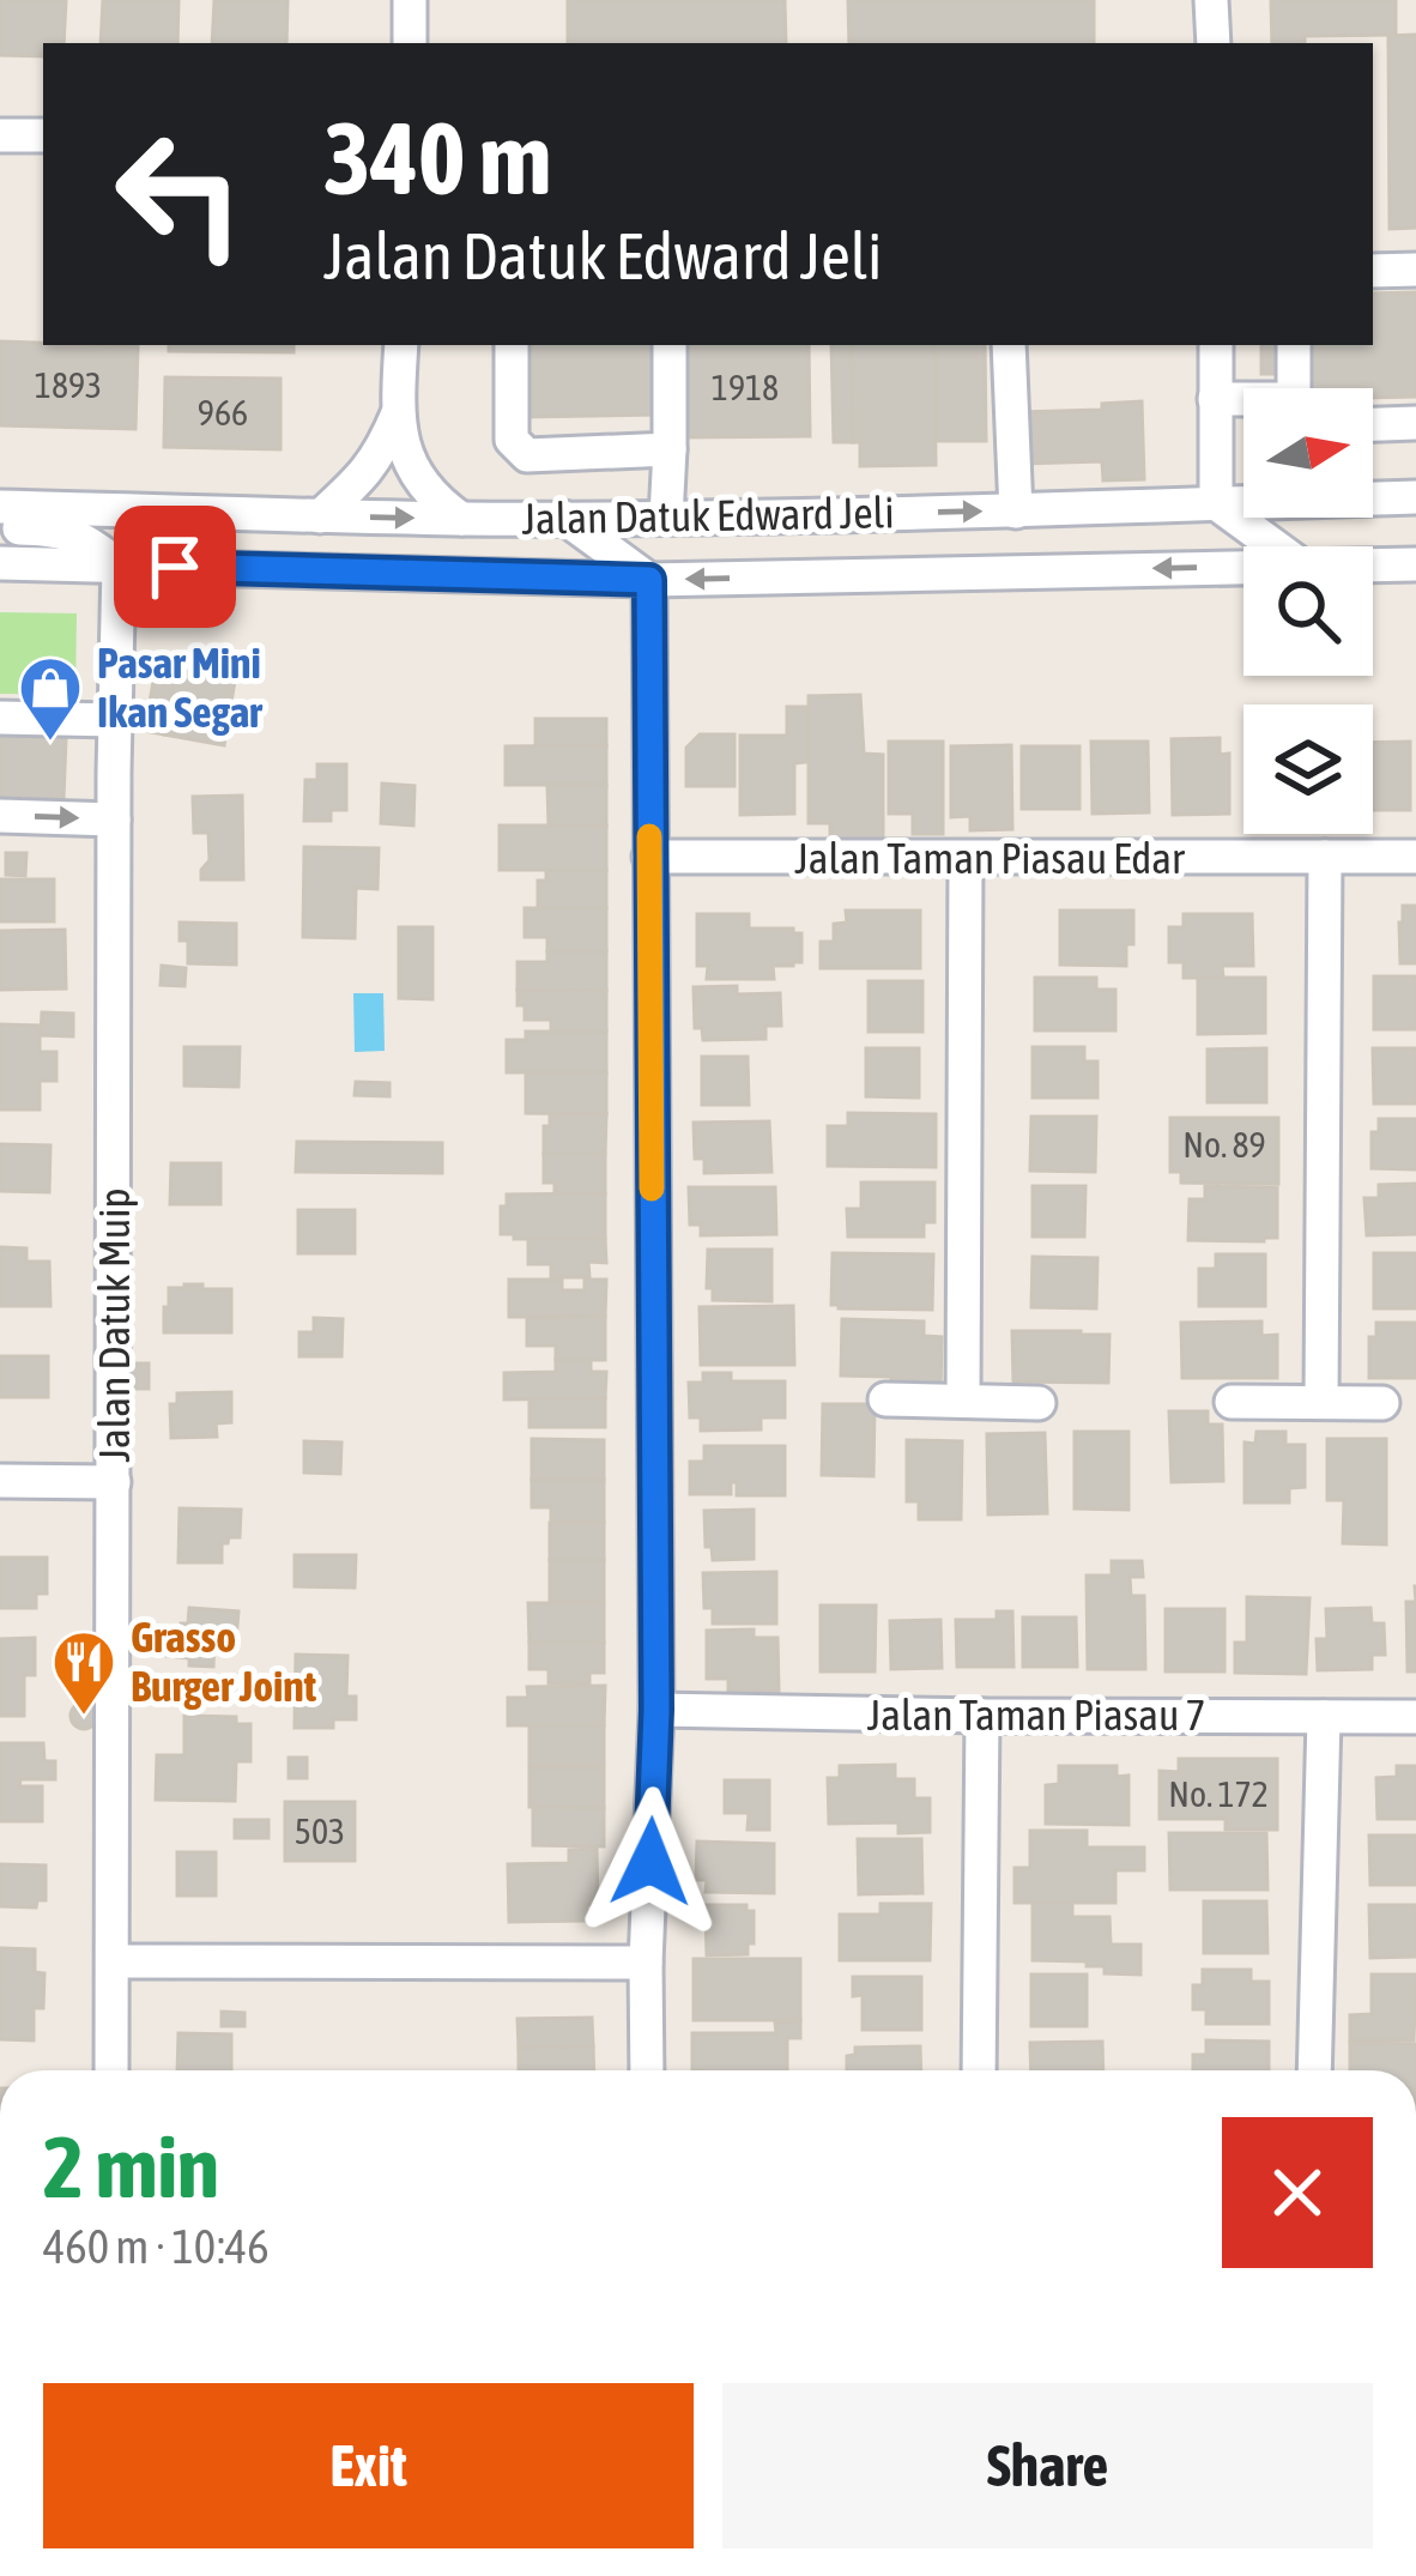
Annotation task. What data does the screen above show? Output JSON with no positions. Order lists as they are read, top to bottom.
{
  "streets": {
    "street": [
      "Jalan Datuk Edward Jeli",
      "Jalan Taman Piasau Edar",
      "Jalan Datuk Muip",
      "Jalan Taman Piasau 7"
    ]
  },
  "crossings": [
    ["Jalan Datuk Edward Jeli", "Jalan Datuk Muip"]
  ],
  "places": {
    "shop": ["Pasar Mini Ikan Segar"],
    "restaurant": ["Grasso Burger Joint"]
  },
  "house_numbers": [
    "1893",
    "1918",
    "966",
    "No. 89",
    "No. 172",
    "503"
  ],
  "north": "right",
  "page": {
    "turn": ["340 m", "Jalan Datuk Edward Jeli"],
    "heading": ["2 min", "460 m · 10:46"],
    "buttons": ["Exit", "Share"]
  }
}
